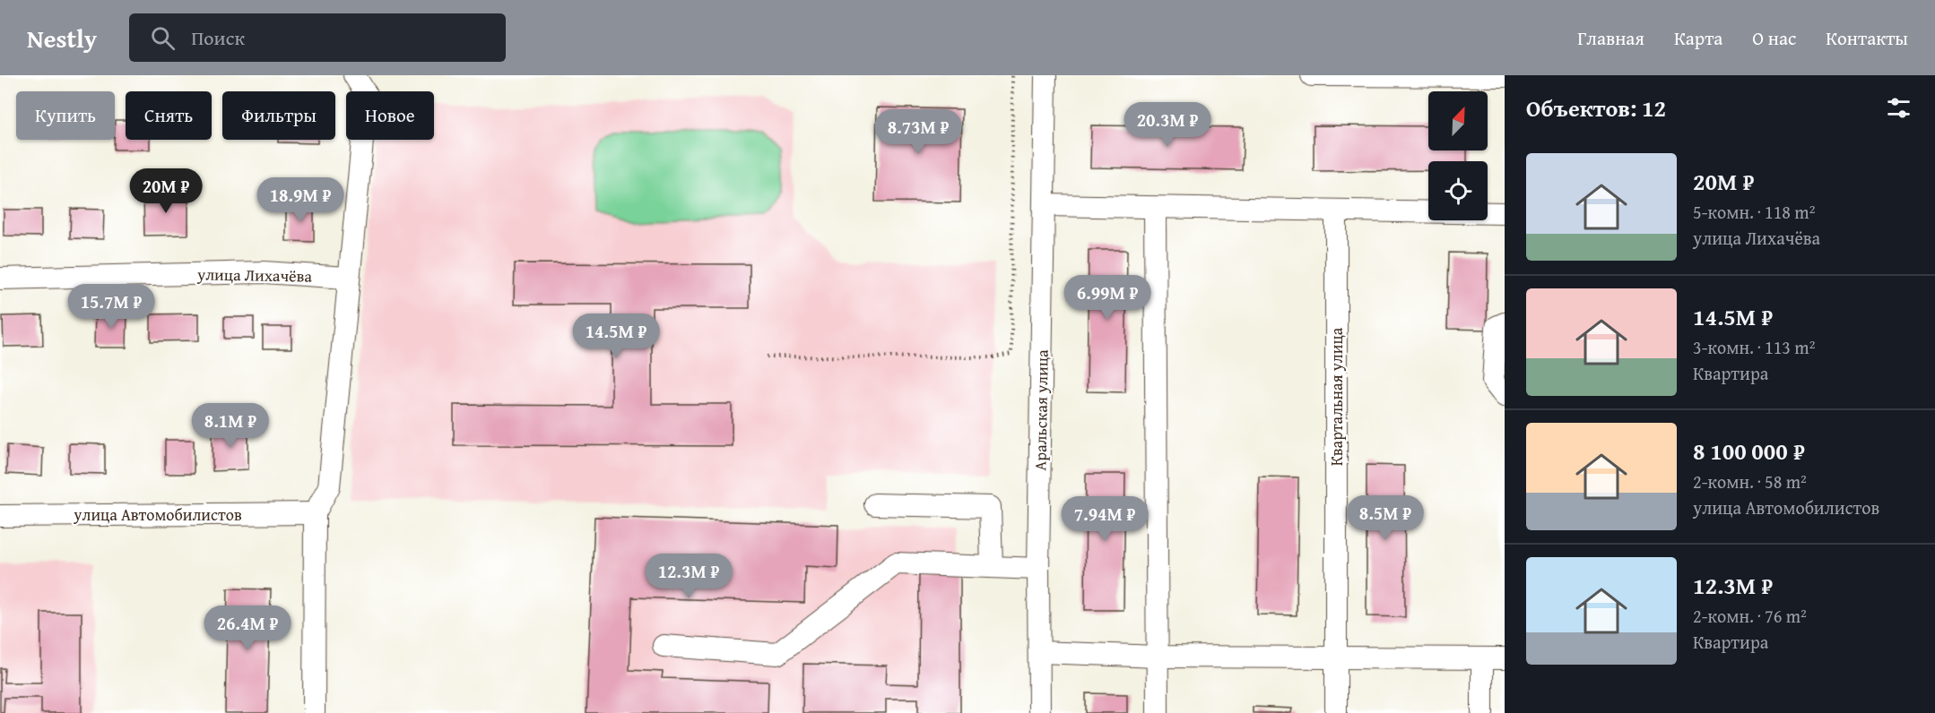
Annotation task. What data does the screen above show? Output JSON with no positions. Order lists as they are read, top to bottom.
{
  "streets": {
    "street": [
      "улица Лихачёва",
      "Квартальная улица",
      "Аральская улица",
      "улица Автомобилистов"
    ]
  },
  "north": "top right",
  "page": {
    "header": "Nestly",
    "search": "Поиск",
    "nav": [
      "Главная",
      "Карта",
      "О нас",
      "Контакты"
    ],
    "heading": "Объектов: 12",
    "chip": [
      "Купить",
      "Снять",
      "Фильтры",
      "Новое"
    ],
    "price": [
      "20.3M ₽",
      "8.73M ₽",
      "20M ₽",
      "18.9M ₽",
      "6.99M ₽",
      "15.7M ₽",
      "14.5M ₽",
      "8.1M ₽",
      "8.5M ₽",
      "7.94M ₽",
      "12.3M ₽",
      "26.4M ₽"
    ],
    "list": [
      {
        "name": "20M ₽",
        "note": "5-комн. · 118 m² · улица Лихачёва"
      },
      {
        "name": "14.5M ₽",
        "note": "3-комн. · 113 m² · Квартира"
      },
      {
        "name": "8 100 000 ₽",
        "note": "2-комн. · 58 m² · улица Автомобилистов"
      },
      {
        "name": "12.3M ₽",
        "note": "2-комн. · 76 m² · Квартира"
      }
    ]
  }
}
